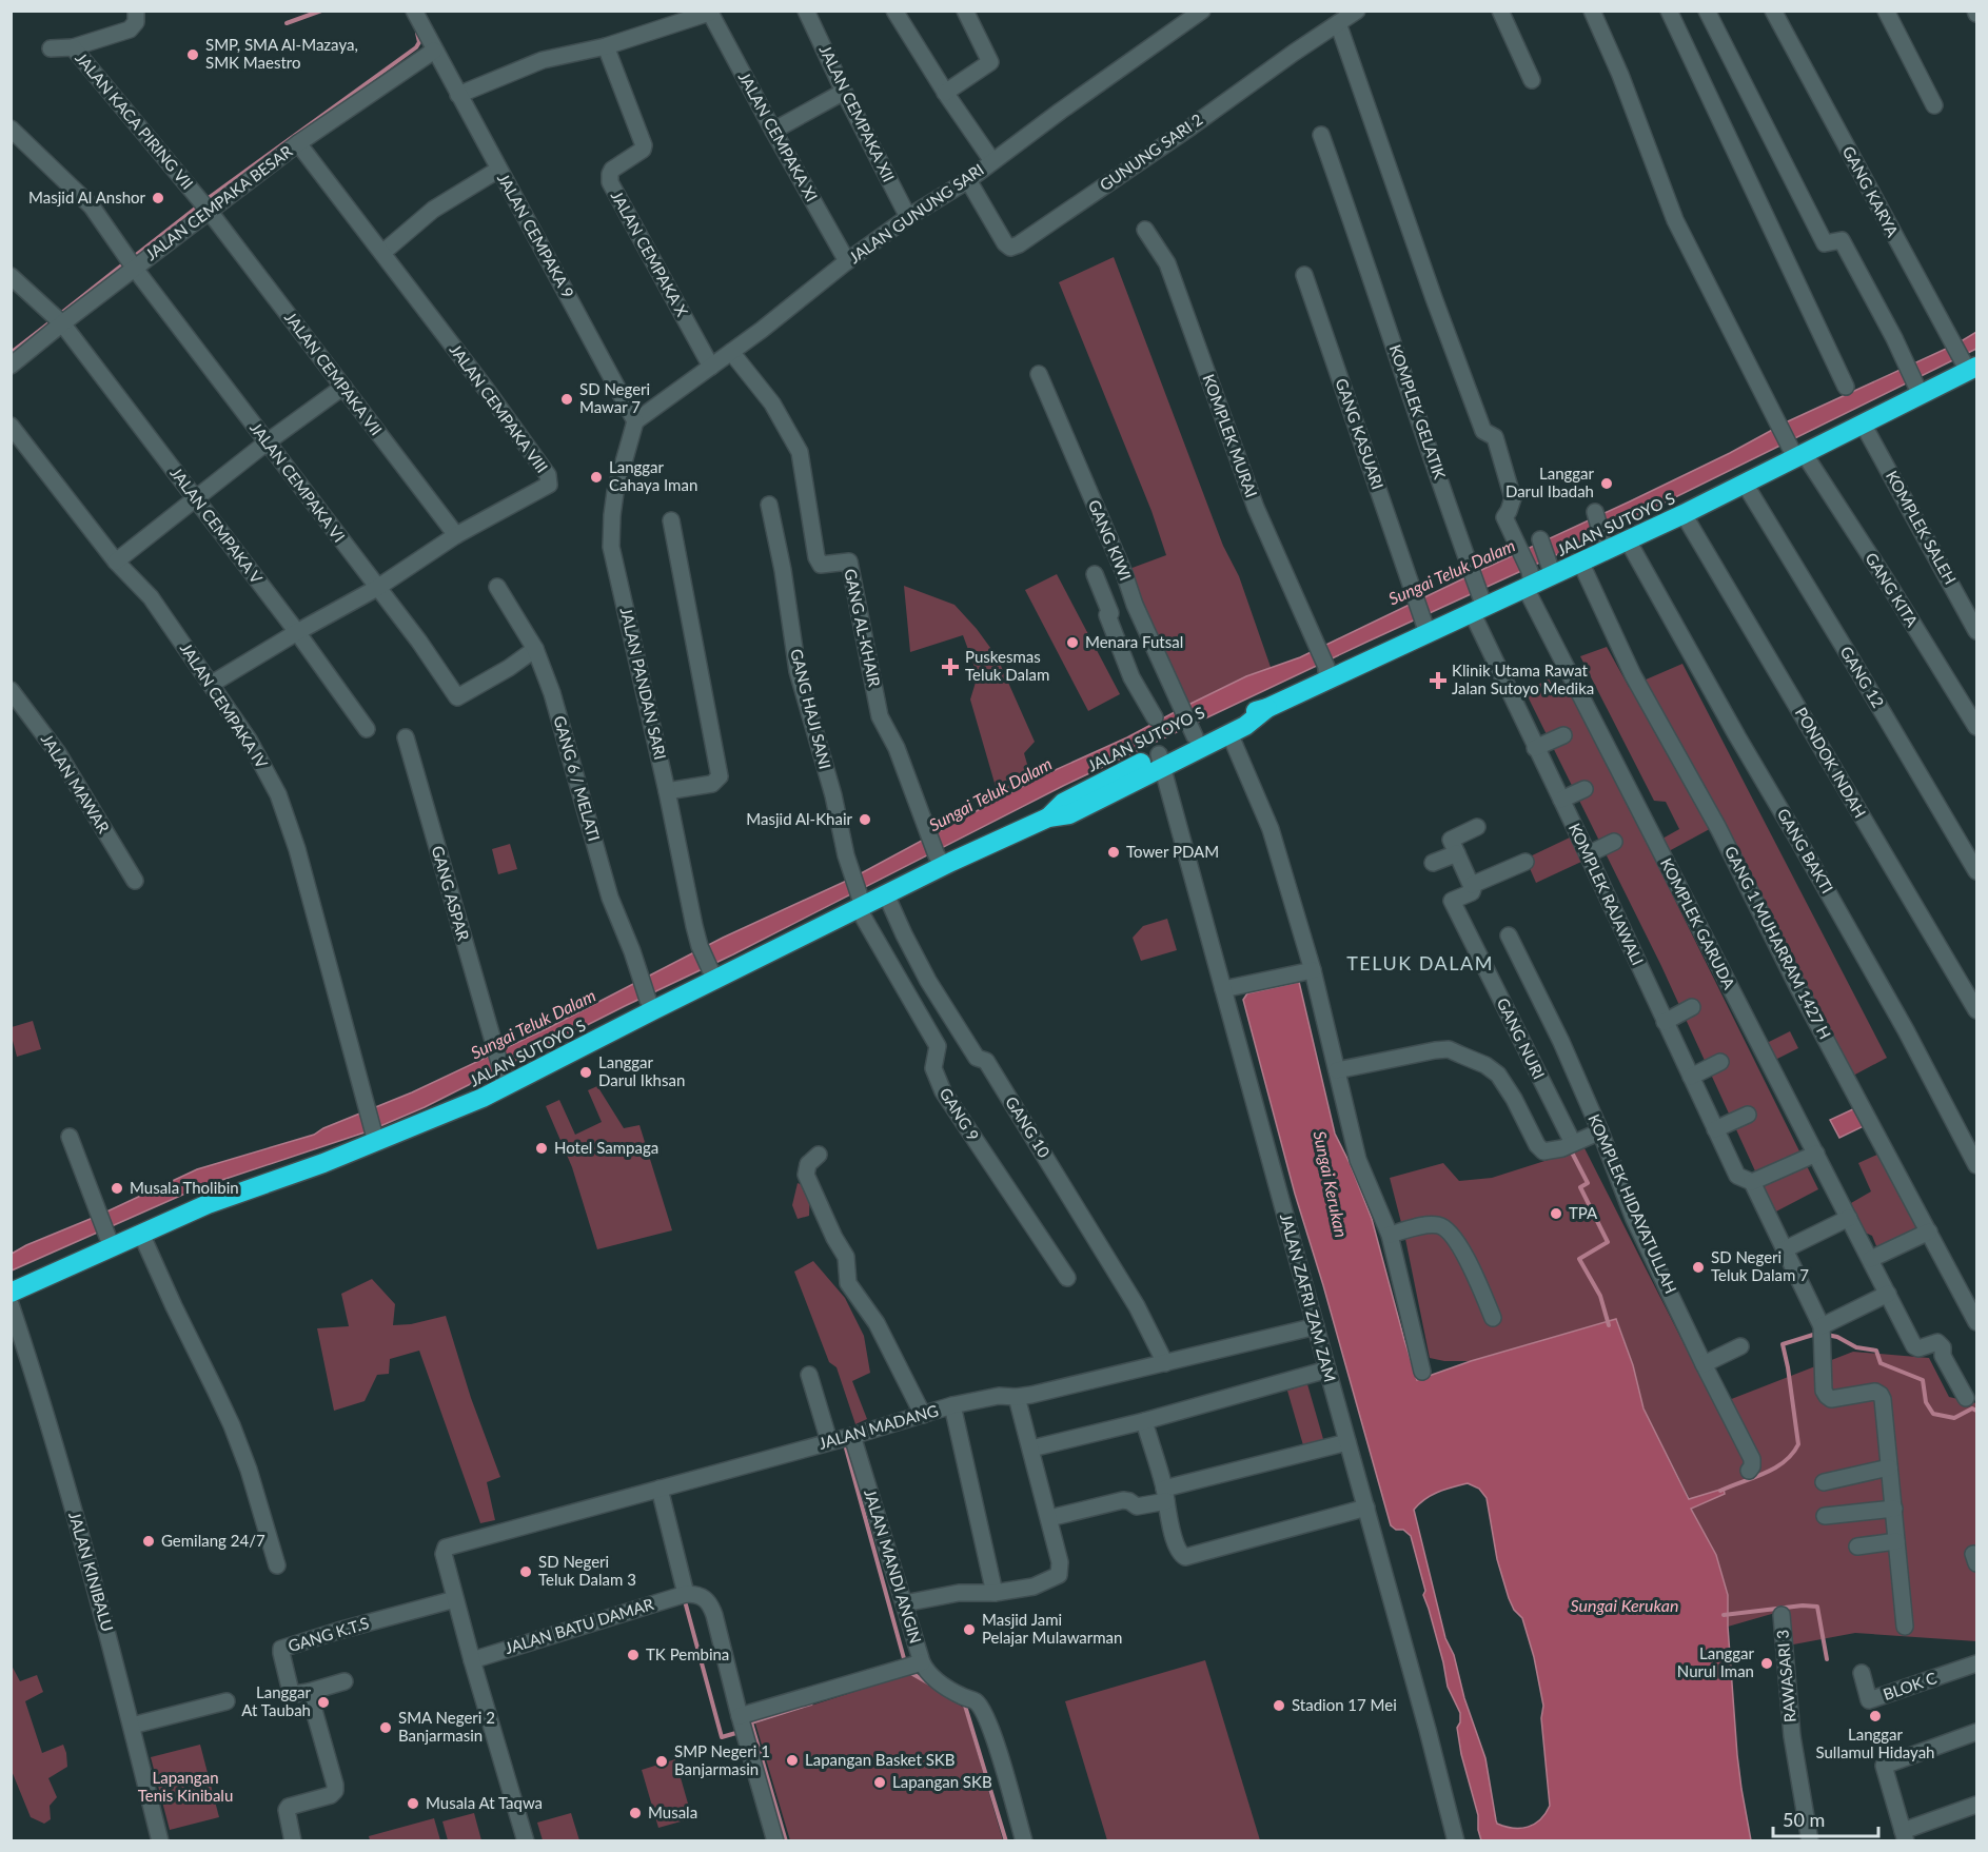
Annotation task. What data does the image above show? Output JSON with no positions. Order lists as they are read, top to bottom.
{
  "streets": {
    "highway": ["JALAN SUTOYO S"],
    "street": [
      "JALAN CEMPAKA XII",
      "JALAN KACA PIRING VII",
      "JALAN CEMPAKA XI",
      "GUNUNG SARI 2",
      "GANG KARYA",
      "JALAN CEMPAKA BESAR",
      "JALAN GUNUNG SARI",
      "JALAN CEMPAKA 9",
      "JALAN CEMPAKA X",
      "JALAN CEMPAKA VII",
      "JALAN CEMPAKA VIII",
      "KOMPLEK GELATIK",
      "GANG KASUARI",
      "KOMPLEK MURAI",
      "JALAN CEMPAKA VI",
      "JALAN CEMPAKA V",
      "KOMPLEK SALEH",
      "GANG KIWI",
      "GANG KITA",
      "GANG AL-KHAIR",
      "GANG 12",
      "JALAN PANDAN SARI",
      "JALAN CEMPAKA IV",
      "GANG HAJI SANI",
      "PONDOK INDAH",
      "GANG 6 / MELATI",
      "JALAN MAWAR",
      "GANG BAKTI",
      "GANG ASPAR",
      "KOMPLEK RAJAWALI",
      "KOMPLEK GARUDA",
      "GANG 1 MUHARRAM 1427 H",
      "GANG NURI",
      "GANG 9",
      "GANG 10",
      "KOMPLEK HIDAYATULLAH",
      "JALAN ZAFRI ZAM ZAM",
      "JALAN MADANG",
      "JALAN MANDI ANGIN",
      "JALAN KINIBALU",
      "JALAN BATU DAMAR",
      "GANG K.T.S",
      "RAWASARI 3",
      "BLOK C"
    ]
  },
  "crossings": [
    ["JALAN CEMPAKA XII", "JALAN GUNUNG SARI"],
    ["JALAN KACA PIRING VII", "JALAN CEMPAKA BESAR"],
    ["JALAN KACA PIRING VII", "JALAN CEMPAKA VII"],
    ["JALAN CEMPAKA XI", "JALAN GUNUNG SARI"],
    ["GUNUNG SARI 2", "JALAN GUNUNG SARI"],
    ["GUNUNG SARI 2", "KOMPLEK GARUDA"],
    ["GANG KARYA", "JALAN SUTOYO S"],
    ["JALAN CEMPAKA BESAR", "JALAN CEMPAKA 9"],
    ["JALAN CEMPAKA BESAR", "JALAN CEMPAKA VII"],
    ["JALAN CEMPAKA BESAR", "JALAN CEMPAKA VIII"],
    ["JALAN CEMPAKA BESAR", "JALAN CEMPAKA VI"],
    ["JALAN CEMPAKA BESAR", "JALAN CEMPAKA V"],
    ["JALAN GUNUNG SARI", "JALAN CEMPAKA 9"],
    ["JALAN GUNUNG SARI", "JALAN CEMPAKA X"],
    ["JALAN GUNUNG SARI", "GANG AL-KHAIR"],
    ["JALAN GUNUNG SARI", "JALAN PANDAN SARI"],
    ["JALAN CEMPAKA 9", "JALAN PANDAN SARI"],
    ["JALAN CEMPAKA VII", "JALAN CEMPAKA VIII"],
    ["JALAN CEMPAKA VIII", "JALAN CEMPAKA VI"],
    ["JALAN CEMPAKA VIII", "JALAN CEMPAKA V"],
    ["JALAN CEMPAKA VIII", "JALAN CEMPAKA IV"],
    ["KOMPLEK GELATIK", "JALAN SUTOYO S"],
    ["KOMPLEK GELATIK", "KOMPLEK RAJAWALI"],
    ["GANG KASUARI", "JALAN SUTOYO S"],
    ["KOMPLEK MURAI", "JALAN SUTOYO S"],
    ["JALAN CEMPAKA VI", "GANG 6 / MELATI"],
    ["JALAN SUTOYO S", "KOMPLEK SALEH"],
    ["JALAN SUTOYO S", "GANG KIWI"],
    ["JALAN SUTOYO S", "GANG KITA"],
    ["JALAN SUTOYO S", "GANG AL-KHAIR"],
    ["JALAN SUTOYO S", "GANG 12"],
    ["JALAN SUTOYO S", "JALAN PANDAN SARI"],
    ["JALAN SUTOYO S", "JALAN CEMPAKA IV"],
    ["JALAN SUTOYO S", "GANG HAJI SANI"],
    ["JALAN SUTOYO S", "PONDOK INDAH"],
    ["JALAN SUTOYO S", "GANG 6 / MELATI"],
    ["JALAN SUTOYO S", "GANG BAKTI"],
    ["JALAN SUTOYO S", "GANG ASPAR"],
    ["JALAN SUTOYO S", "KOMPLEK RAJAWALI"],
    ["JALAN SUTOYO S", "KOMPLEK GARUDA"],
    ["JALAN SUTOYO S", "GANG 1 MUHARRAM 1427 H"],
    ["JALAN SUTOYO S", "GANG 9"],
    ["JALAN SUTOYO S", "GANG 10"],
    ["JALAN SUTOYO S", "JALAN ZAFRI ZAM ZAM"],
    ["GANG HAJI SANI", "GANG 9"],
    ["GANG 10", "JALAN MADANG"],
    ["JALAN ZAFRI ZAM ZAM", "JALAN MADANG"],
    ["JALAN MADANG", "JALAN MANDI ANGIN"],
    ["JALAN MADANG", "GANG K.T.S"]
  ],
  "districts": ["TELUK DALAM"],
  "water": ["Sungai Teluk Dalam", "Sungai Kerukan"],
  "parks": ["Lapangan Tenis Kinibalu"],
  "places": {
    "other": [
      "SMP, SMA Al-Mazaya, SMK Maestro",
      "Masjid Al Anshor",
      "SD Negeri Mawar 7",
      "Langgar Cahaya Iman",
      "Langgar Darul Ibadah",
      "Menara Futsal",
      "Masjid Al-Khair",
      "Tower PDAM",
      "Langgar Darul Ikhsan",
      "Hotel Sampaga",
      "Musala Tholibin",
      "TPA",
      "SD Negeri Teluk Dalam 7",
      "Gemilang 24/7",
      "SD Negeri Teluk Dalam 3",
      "Masjid Jami Pelajar Mulawarman",
      "TK Pembina",
      "Langgar Nurul Iman",
      "Langgar At Taubah",
      "Stadion 17 Mei",
      "Langgar Sullamul Hidayah",
      "SMA Negeri 2 Banjarmasin",
      "Lapangan Basket SKB",
      "SMP Negeri 1 Banjarmasin",
      "Lapangan SKB",
      "Musala At Taqwa",
      "Musala"
    ],
    "health": ["Puskesmas Teluk Dalam", "Klinik Utama Rawat Jalan Sutoyo Medika"]
  },
  "scale_bar": "50 m"
}
